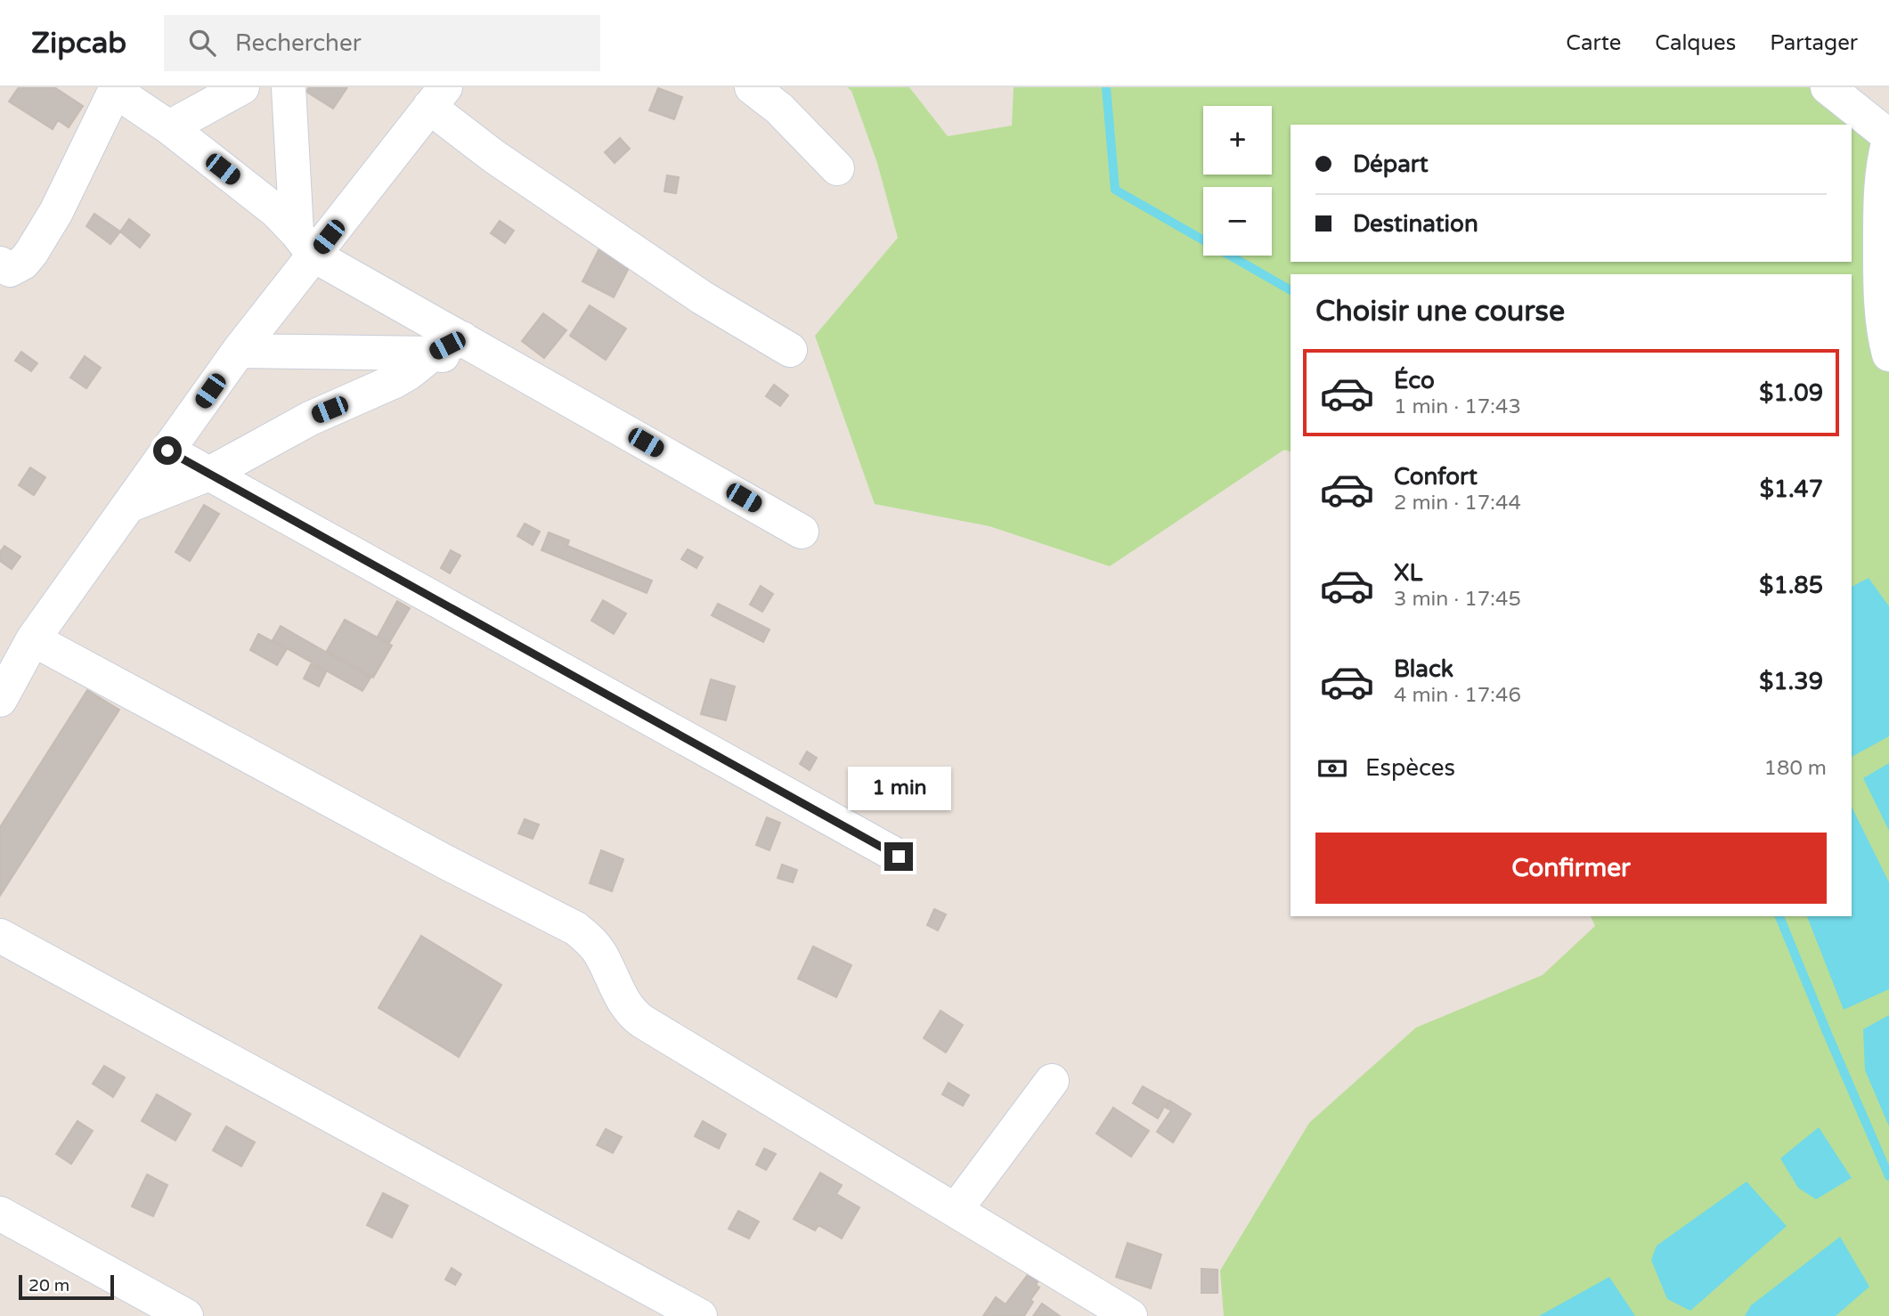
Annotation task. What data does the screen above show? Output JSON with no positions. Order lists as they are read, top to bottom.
{
  "scale_bar": "20 m",
  "page": {
    "header": "Zipcab",
    "search": "Rechercher",
    "nav": ["Carte", "Calques", "Partager"],
    "map_buttons": ["+", "−"],
    "banner": ["Départ", "Destination"],
    "heading": "Choisir une course",
    "list": [
      {
        "name": "Éco",
        "note": "1 min · 17:43",
        "value": "$1.09"
      },
      {
        "name": "Confort",
        "note": "2 min · 17:44",
        "value": "$1.47"
      },
      {
        "name": "XL",
        "note": "3 min · 17:45",
        "value": "$1.85"
      },
      {
        "name": "Black",
        "note": "4 min · 17:46",
        "value": "$1.39"
      }
    ],
    "pay": ["Espèces", "180 m"],
    "bubble": "1 min",
    "buttons": "Confirmer",
    "scale": "20 m"
  }
}
